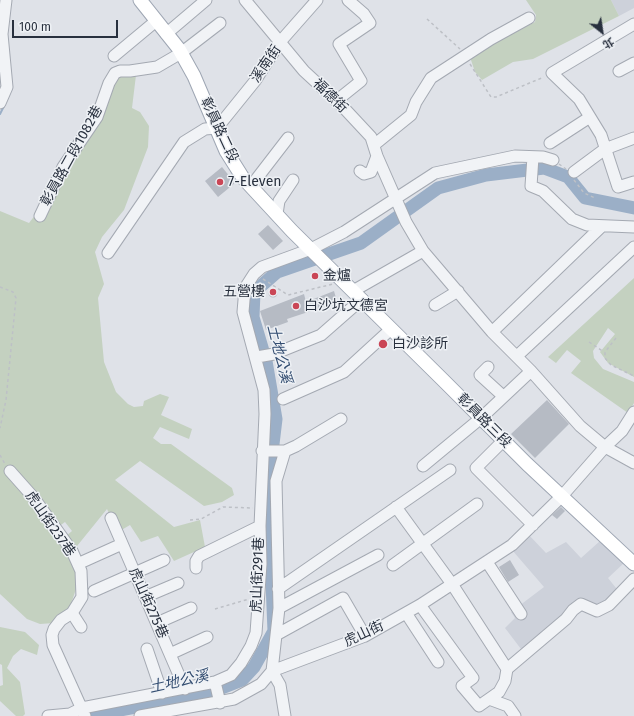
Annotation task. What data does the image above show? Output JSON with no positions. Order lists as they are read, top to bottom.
{
  "streets": {
    "main road": ["彰員路二段", "彰員路三段"],
    "street": [
      "溪南街",
      "福德街",
      "彰員路二段1082巷",
      "虎山街237巷",
      "虎山街291巷",
      "虎山街275巷",
      "虎山街"
    ]
  },
  "crossings": [
    ["溪南街", "福德街"],
    ["溪南街", "彰員路二段"],
    ["福德街", "虎山街"],
    ["彰員路二段", "彰員路二段1082巷"],
    ["彰員路二段", "彰員路三段"],
    ["彰員路二段", "虎山街291巷"],
    ["彰員路三段", "虎山街291巷"],
    ["彰員路三段", "虎山街"],
    ["虎山街237巷", "虎山街291巷"],
    ["虎山街291巷", "虎山街275巷"]
  ],
  "water": ["土地公溪"],
  "places": [
    "7-Eleven",
    "金爐",
    "五營樓",
    "白沙坑文德宮",
    "白沙診所"
  ],
  "scale_bar": "100 m",
  "north": "bottom right"
}
